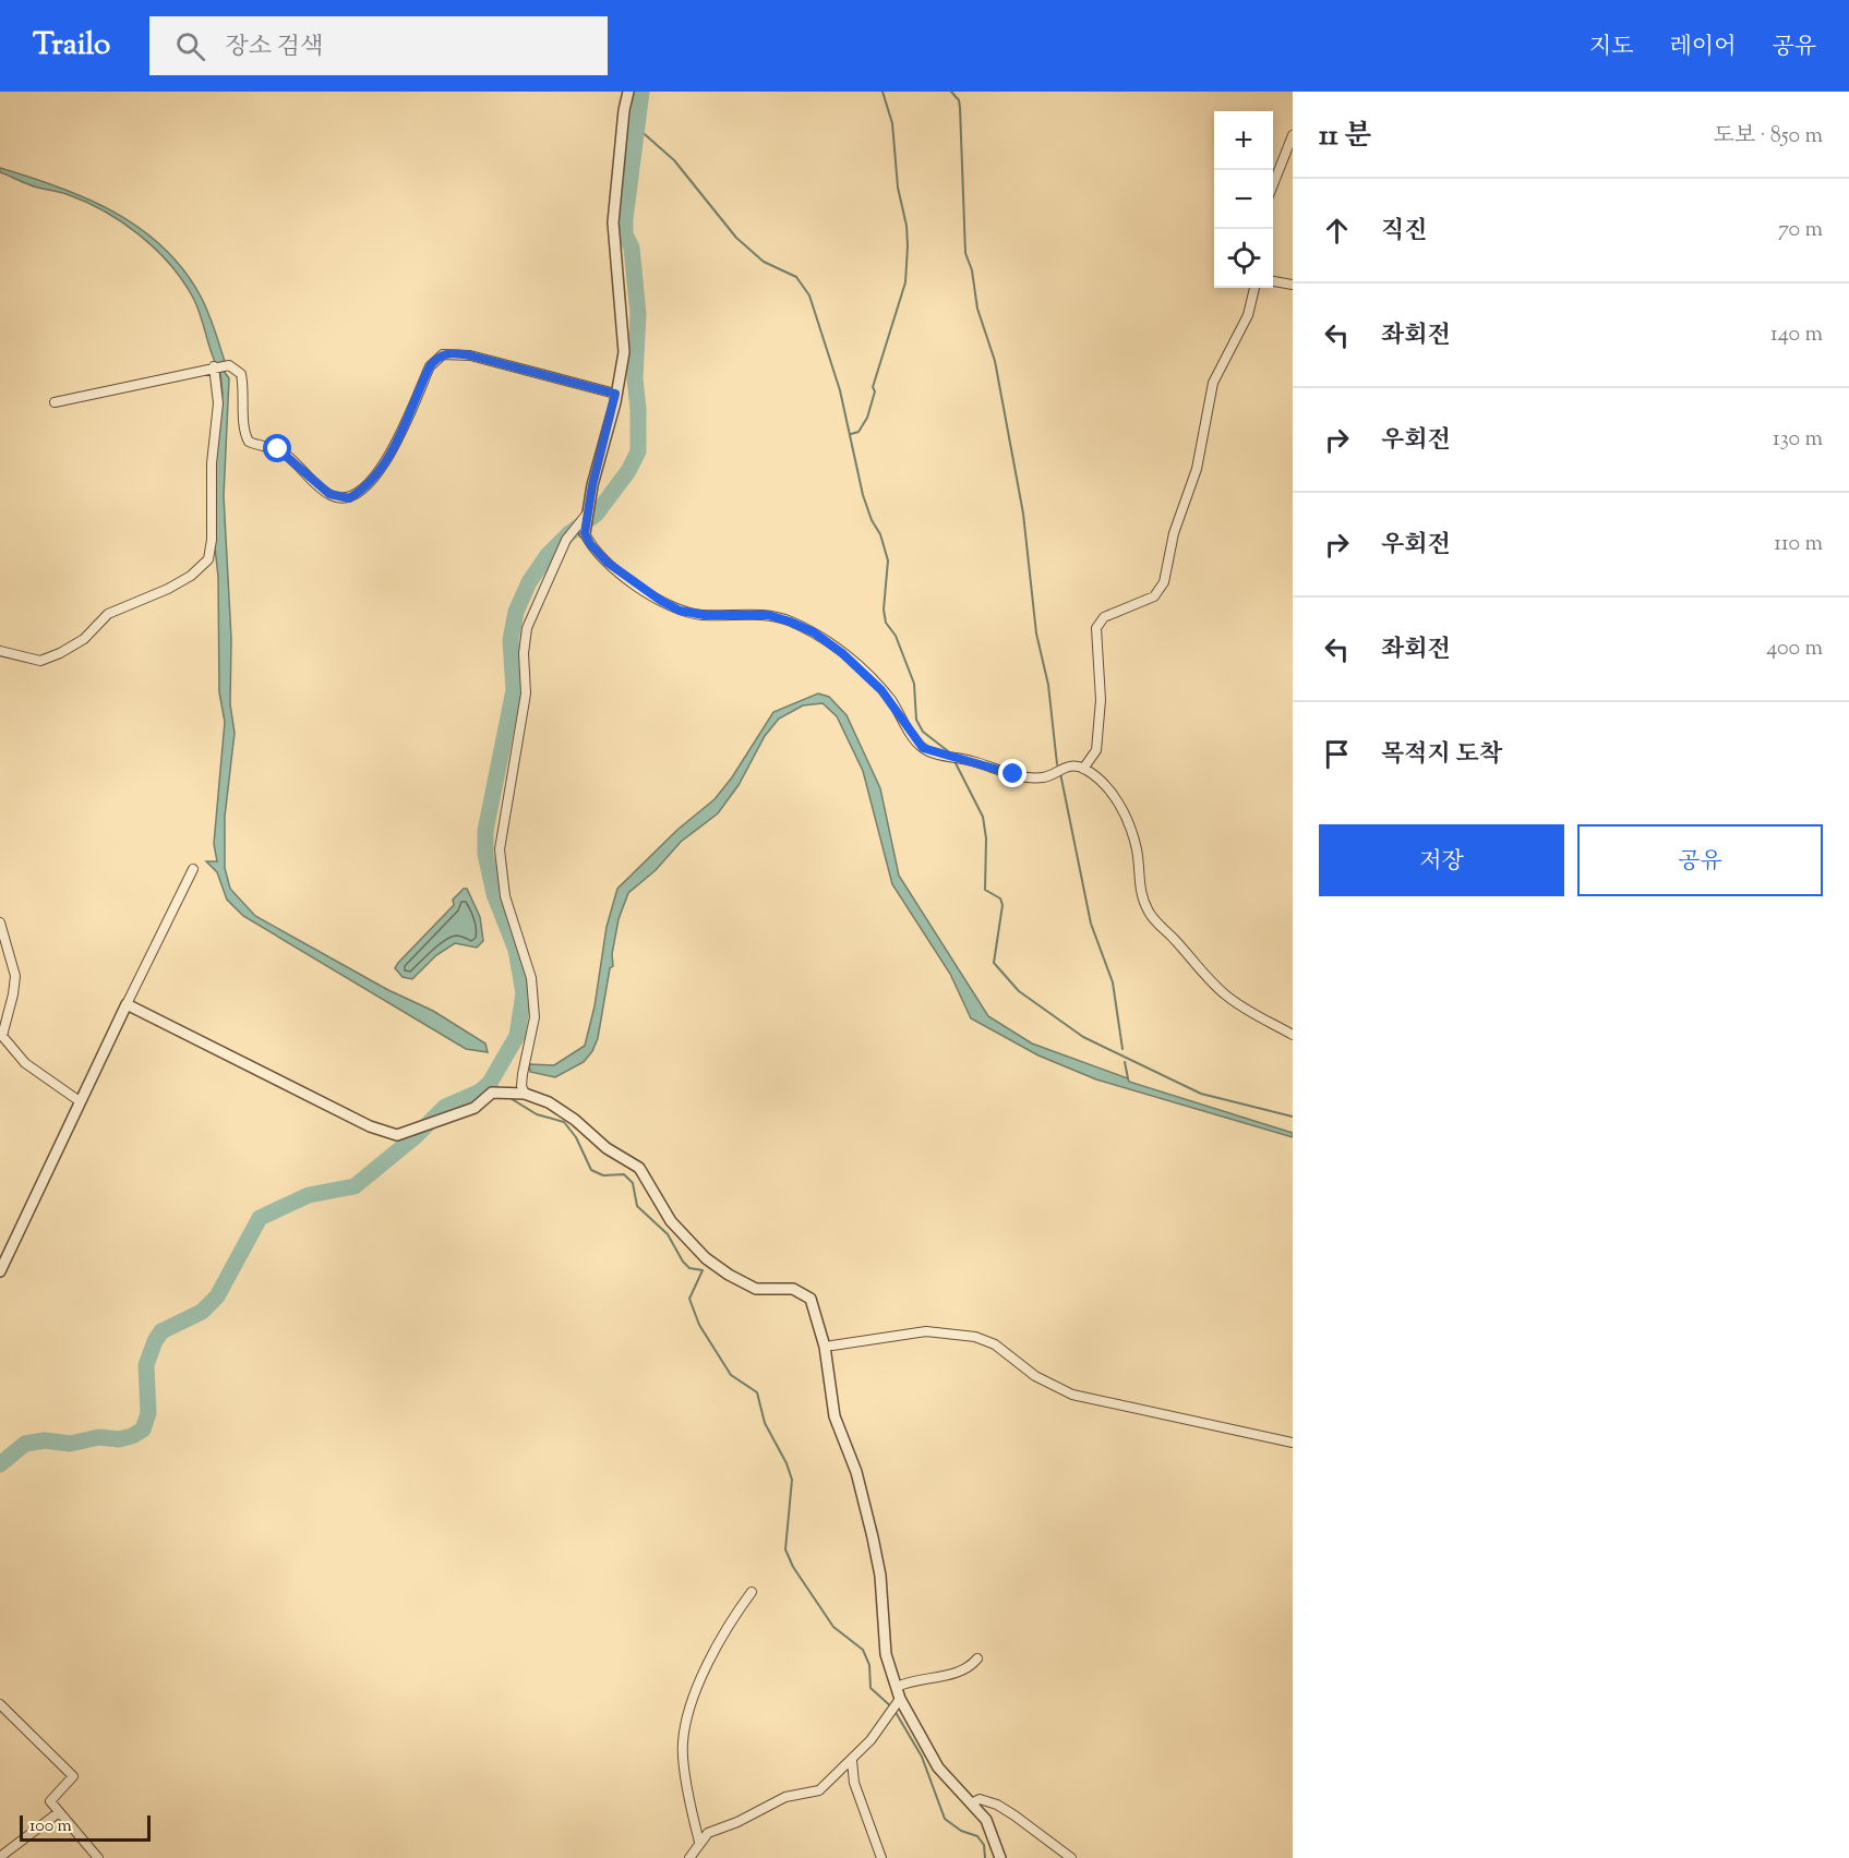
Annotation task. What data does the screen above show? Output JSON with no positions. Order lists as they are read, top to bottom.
{
  "scale_bar": "100 m",
  "page": {
    "header": "Trailo",
    "search": "장소 검색",
    "nav": ["지도", "레이어", "공유"],
    "heading": ["11 분", "도보 · 850 m"],
    "map_buttons": ["+", "−"],
    "list": [
      ["직진", "70 m"],
      ["좌회전", "140 m"],
      ["우회전", "130 m"],
      ["우회전", "110 m"],
      ["좌회전", "400 m"],
      "목적지 도착"
    ],
    "buttons": ["저장", "공유"],
    "scale": "100 m"
  }
}
